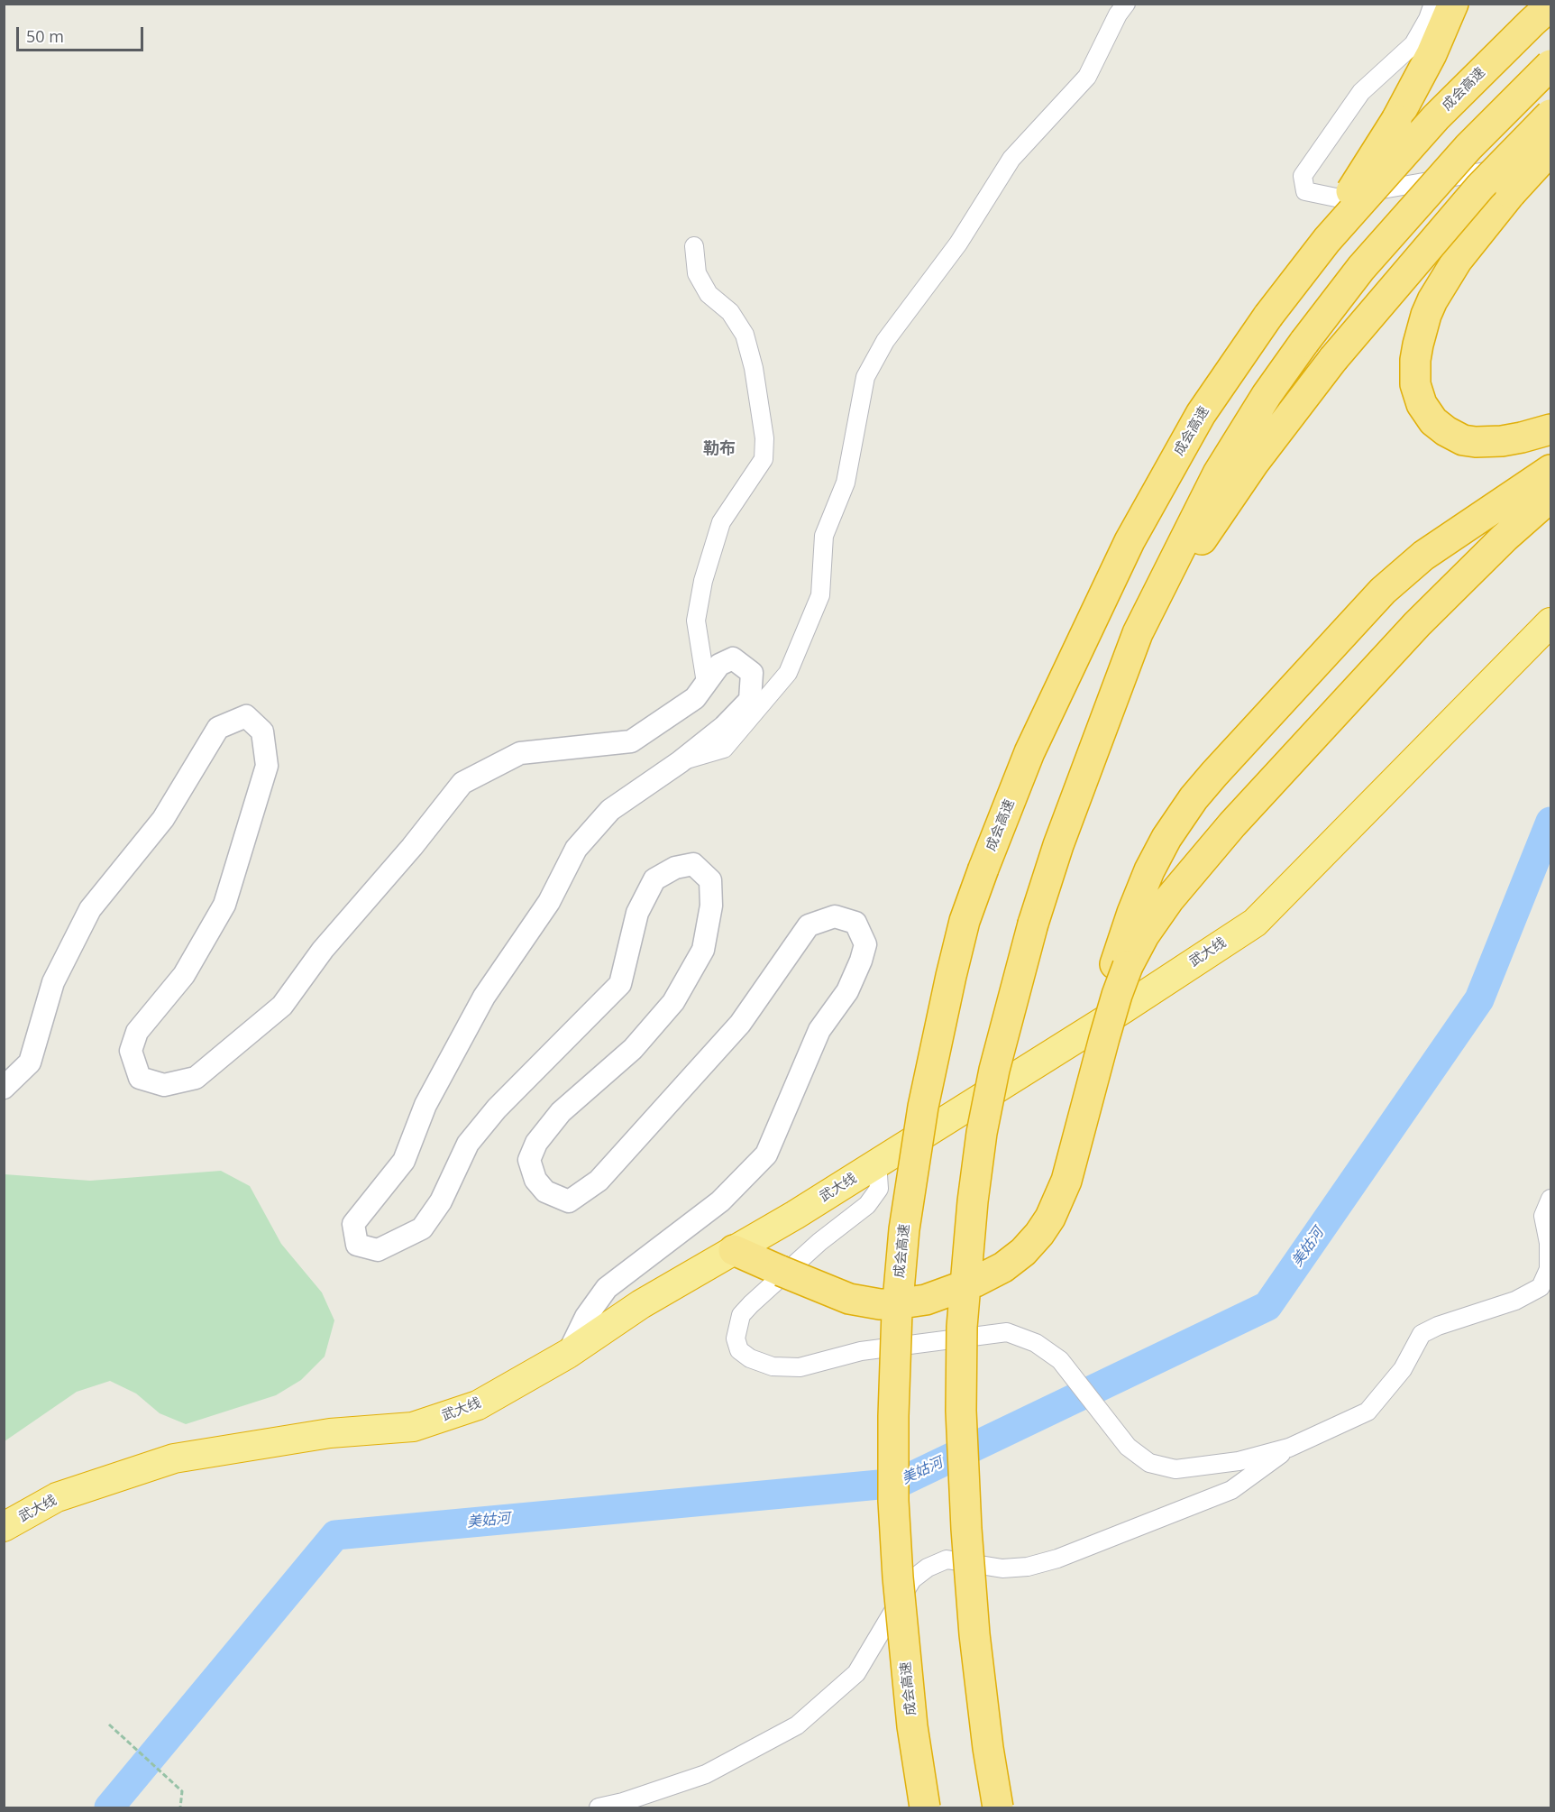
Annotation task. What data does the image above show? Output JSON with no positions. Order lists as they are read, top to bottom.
{
  "streets": {
    "highway": ["成会高速", "武大线"]
  },
  "districts": ["勒布"],
  "water": ["美姑河"],
  "scale_bar": "50 m"
}
